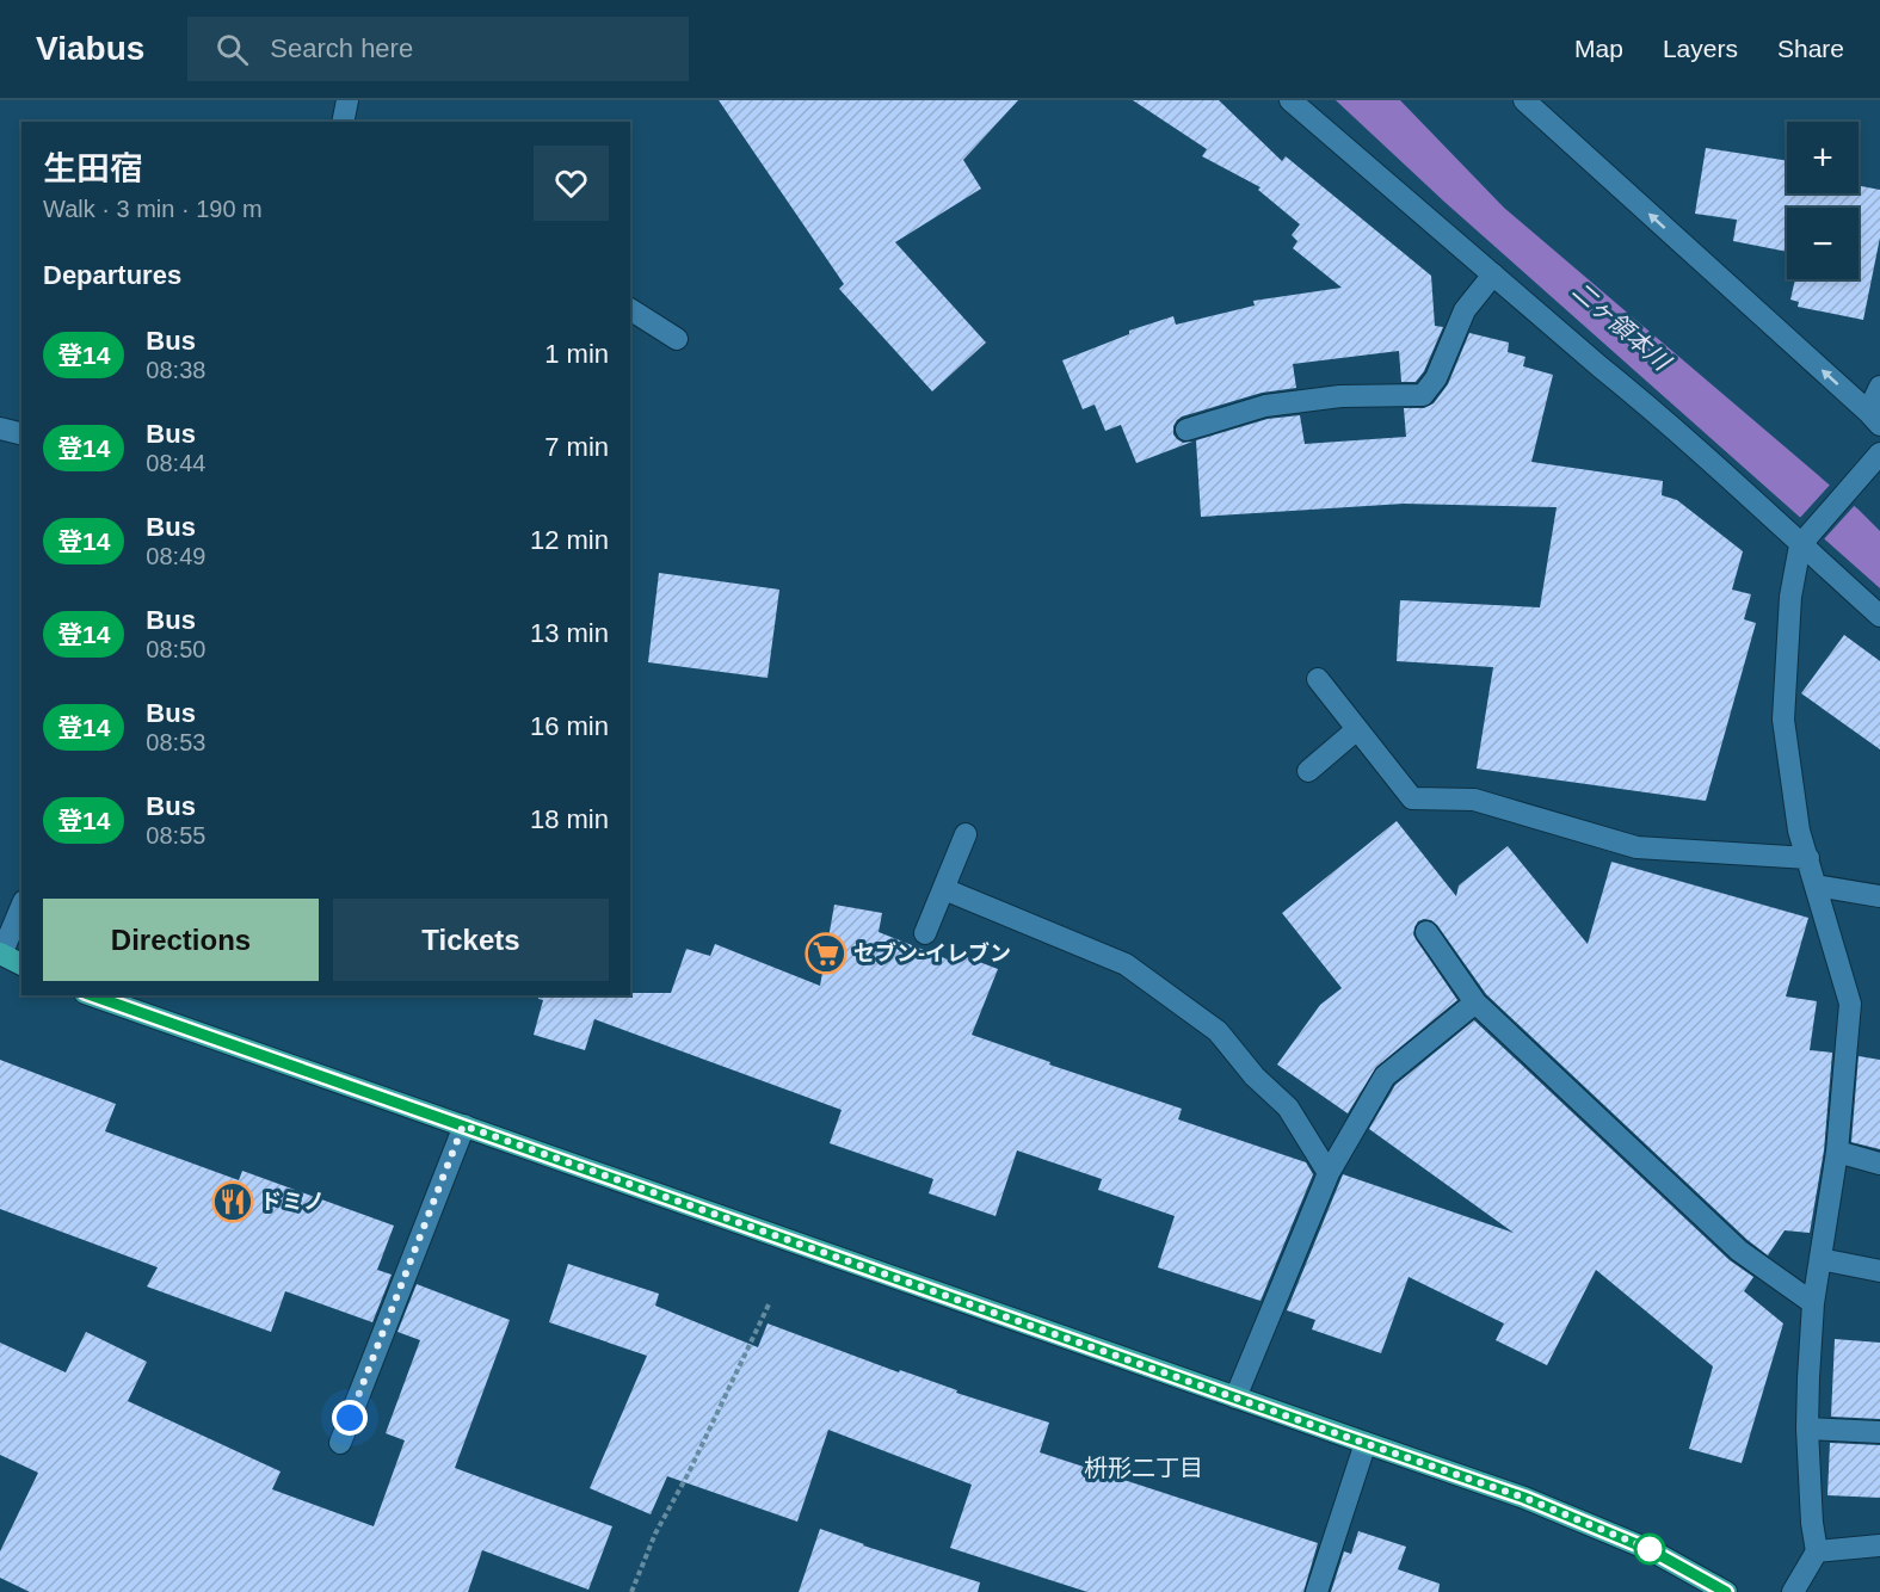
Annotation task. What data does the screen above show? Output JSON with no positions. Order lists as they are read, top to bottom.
{
  "districts": ["枡形二丁目"],
  "water": ["二ヶ領本川"],
  "places": {
    "supermarket": ["セブン-イレブン"],
    "restaurant": ["ドミノ"]
  },
  "lines": ["bus line 登14"],
  "page": {
    "header": "Viabus",
    "search": "Search here",
    "nav": ["Map", "Layers", "Share"],
    "map_buttons": ["+", "−"],
    "heading": [
      ["生田宿", "Walk · 3 min · 190 m"],
      "Departures"
    ],
    "list": [
      {
        "mark": "登14",
        "name": "Bus",
        "note": "08:38",
        "value": "1 min"
      },
      {
        "mark": "登14",
        "name": "Bus",
        "note": "08:44",
        "value": "7 min"
      },
      {
        "mark": "登14",
        "name": "Bus",
        "note": "08:49",
        "value": "12 min"
      },
      {
        "mark": "登14",
        "name": "Bus",
        "note": "08:50",
        "value": "13 min"
      },
      {
        "mark": "登14",
        "name": "Bus",
        "note": "08:53",
        "value": "16 min"
      },
      {
        "mark": "登14",
        "name": "Bus",
        "note": "08:55",
        "value": "18 min"
      }
    ],
    "buttons": ["Directions", "Tickets"]
  }
}
